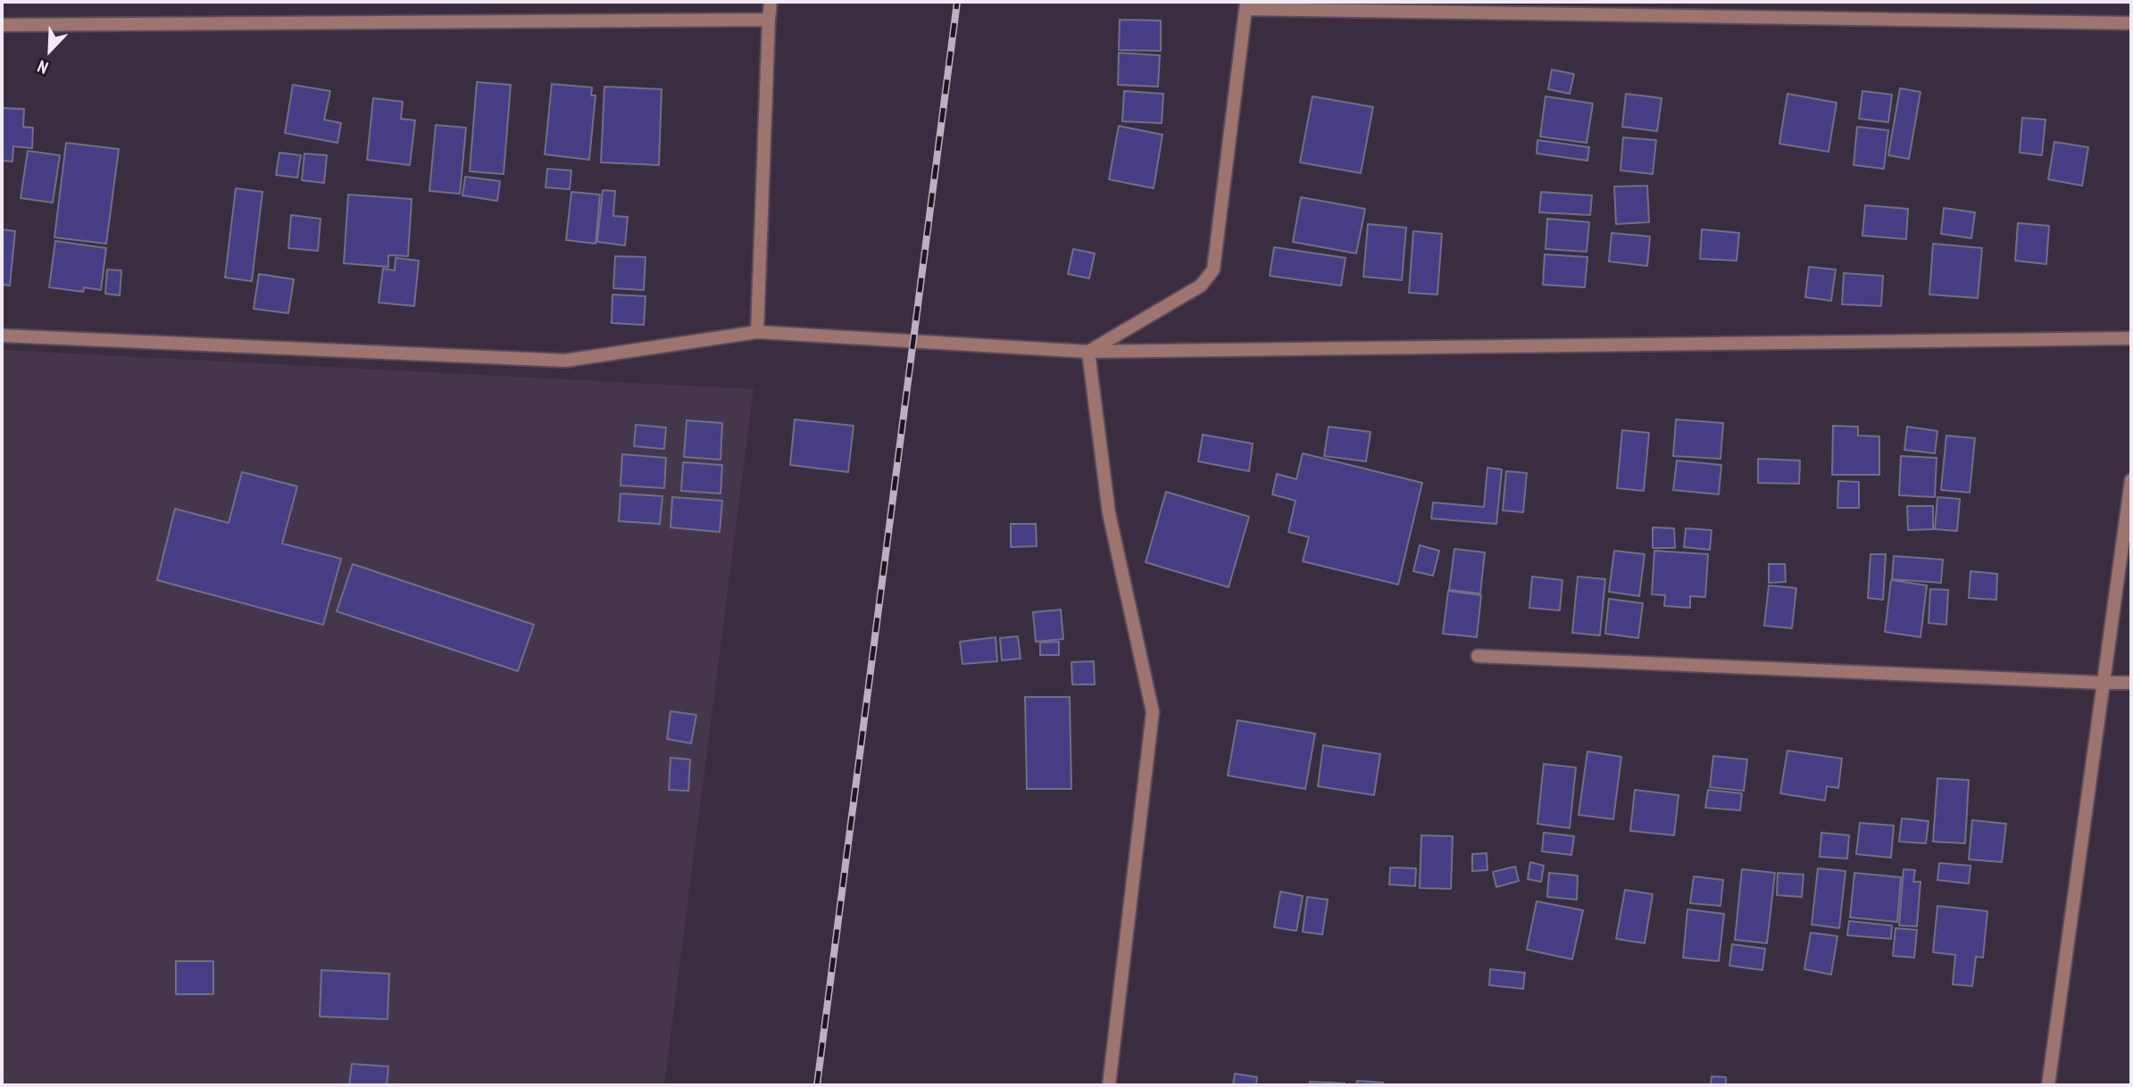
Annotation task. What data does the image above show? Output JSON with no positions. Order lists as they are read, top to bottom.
{
  "north": "bottom left"
}
